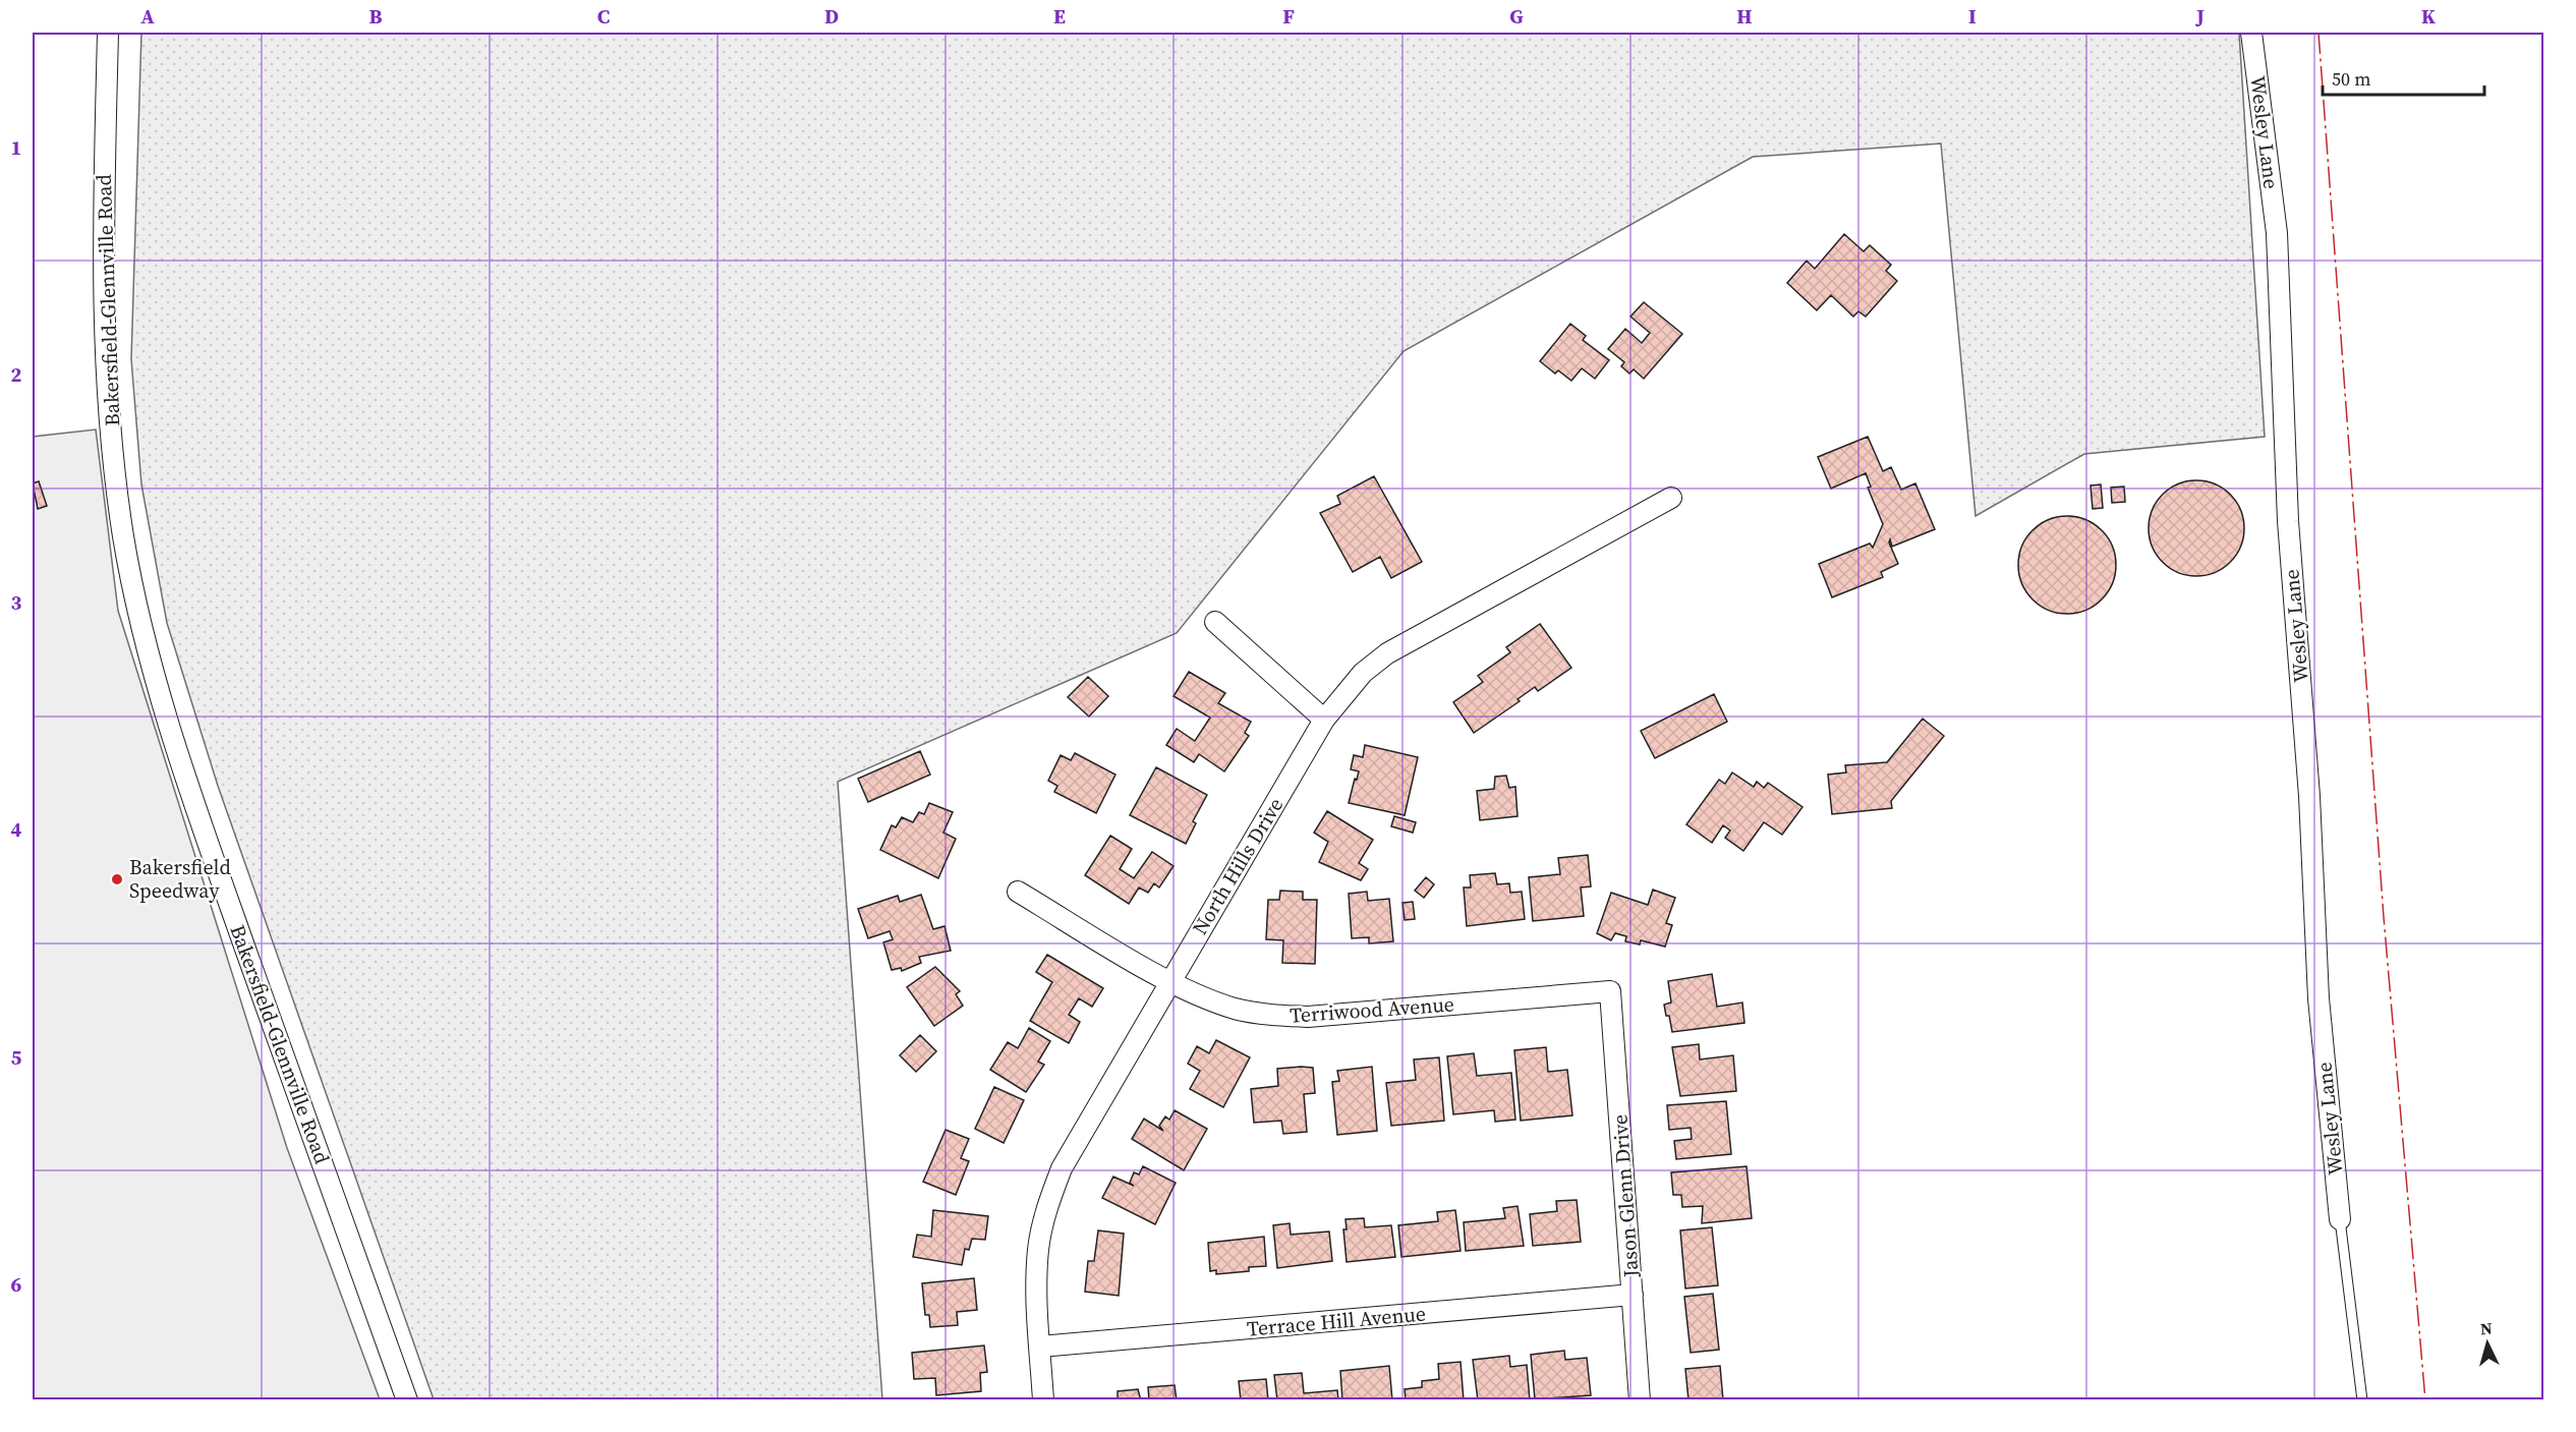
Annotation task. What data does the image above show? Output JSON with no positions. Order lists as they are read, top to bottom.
{
  "streets": {
    "street": [
      "Wesley Lane",
      "Bakersfield-Glennville Road",
      "North Hills Drive",
      "Terriwood Avenue",
      "Jason Glenn Drive",
      "Terrace Hill Avenue"
    ]
  },
  "crossings": [
    ["North Hills Drive", "Terriwood Avenue"],
    ["North Hills Drive", "Terrace Hill Avenue"],
    ["Terriwood Avenue", "Jason Glenn Drive"],
    ["Jason Glenn Drive", "Terrace Hill Avenue"]
  ],
  "places": ["Bakersfield Speedway"],
  "scale_bar": "50 m",
  "north": "top",
  "grid": {
    "columns": [
      "A",
      "B",
      "C",
      "D",
      "E",
      "F",
      "G",
      "H",
      "I",
      "J",
      "K"
    ],
    "rows": [
      "1",
      "2",
      "3",
      "4",
      "5",
      "6"
    ]
  }
}
